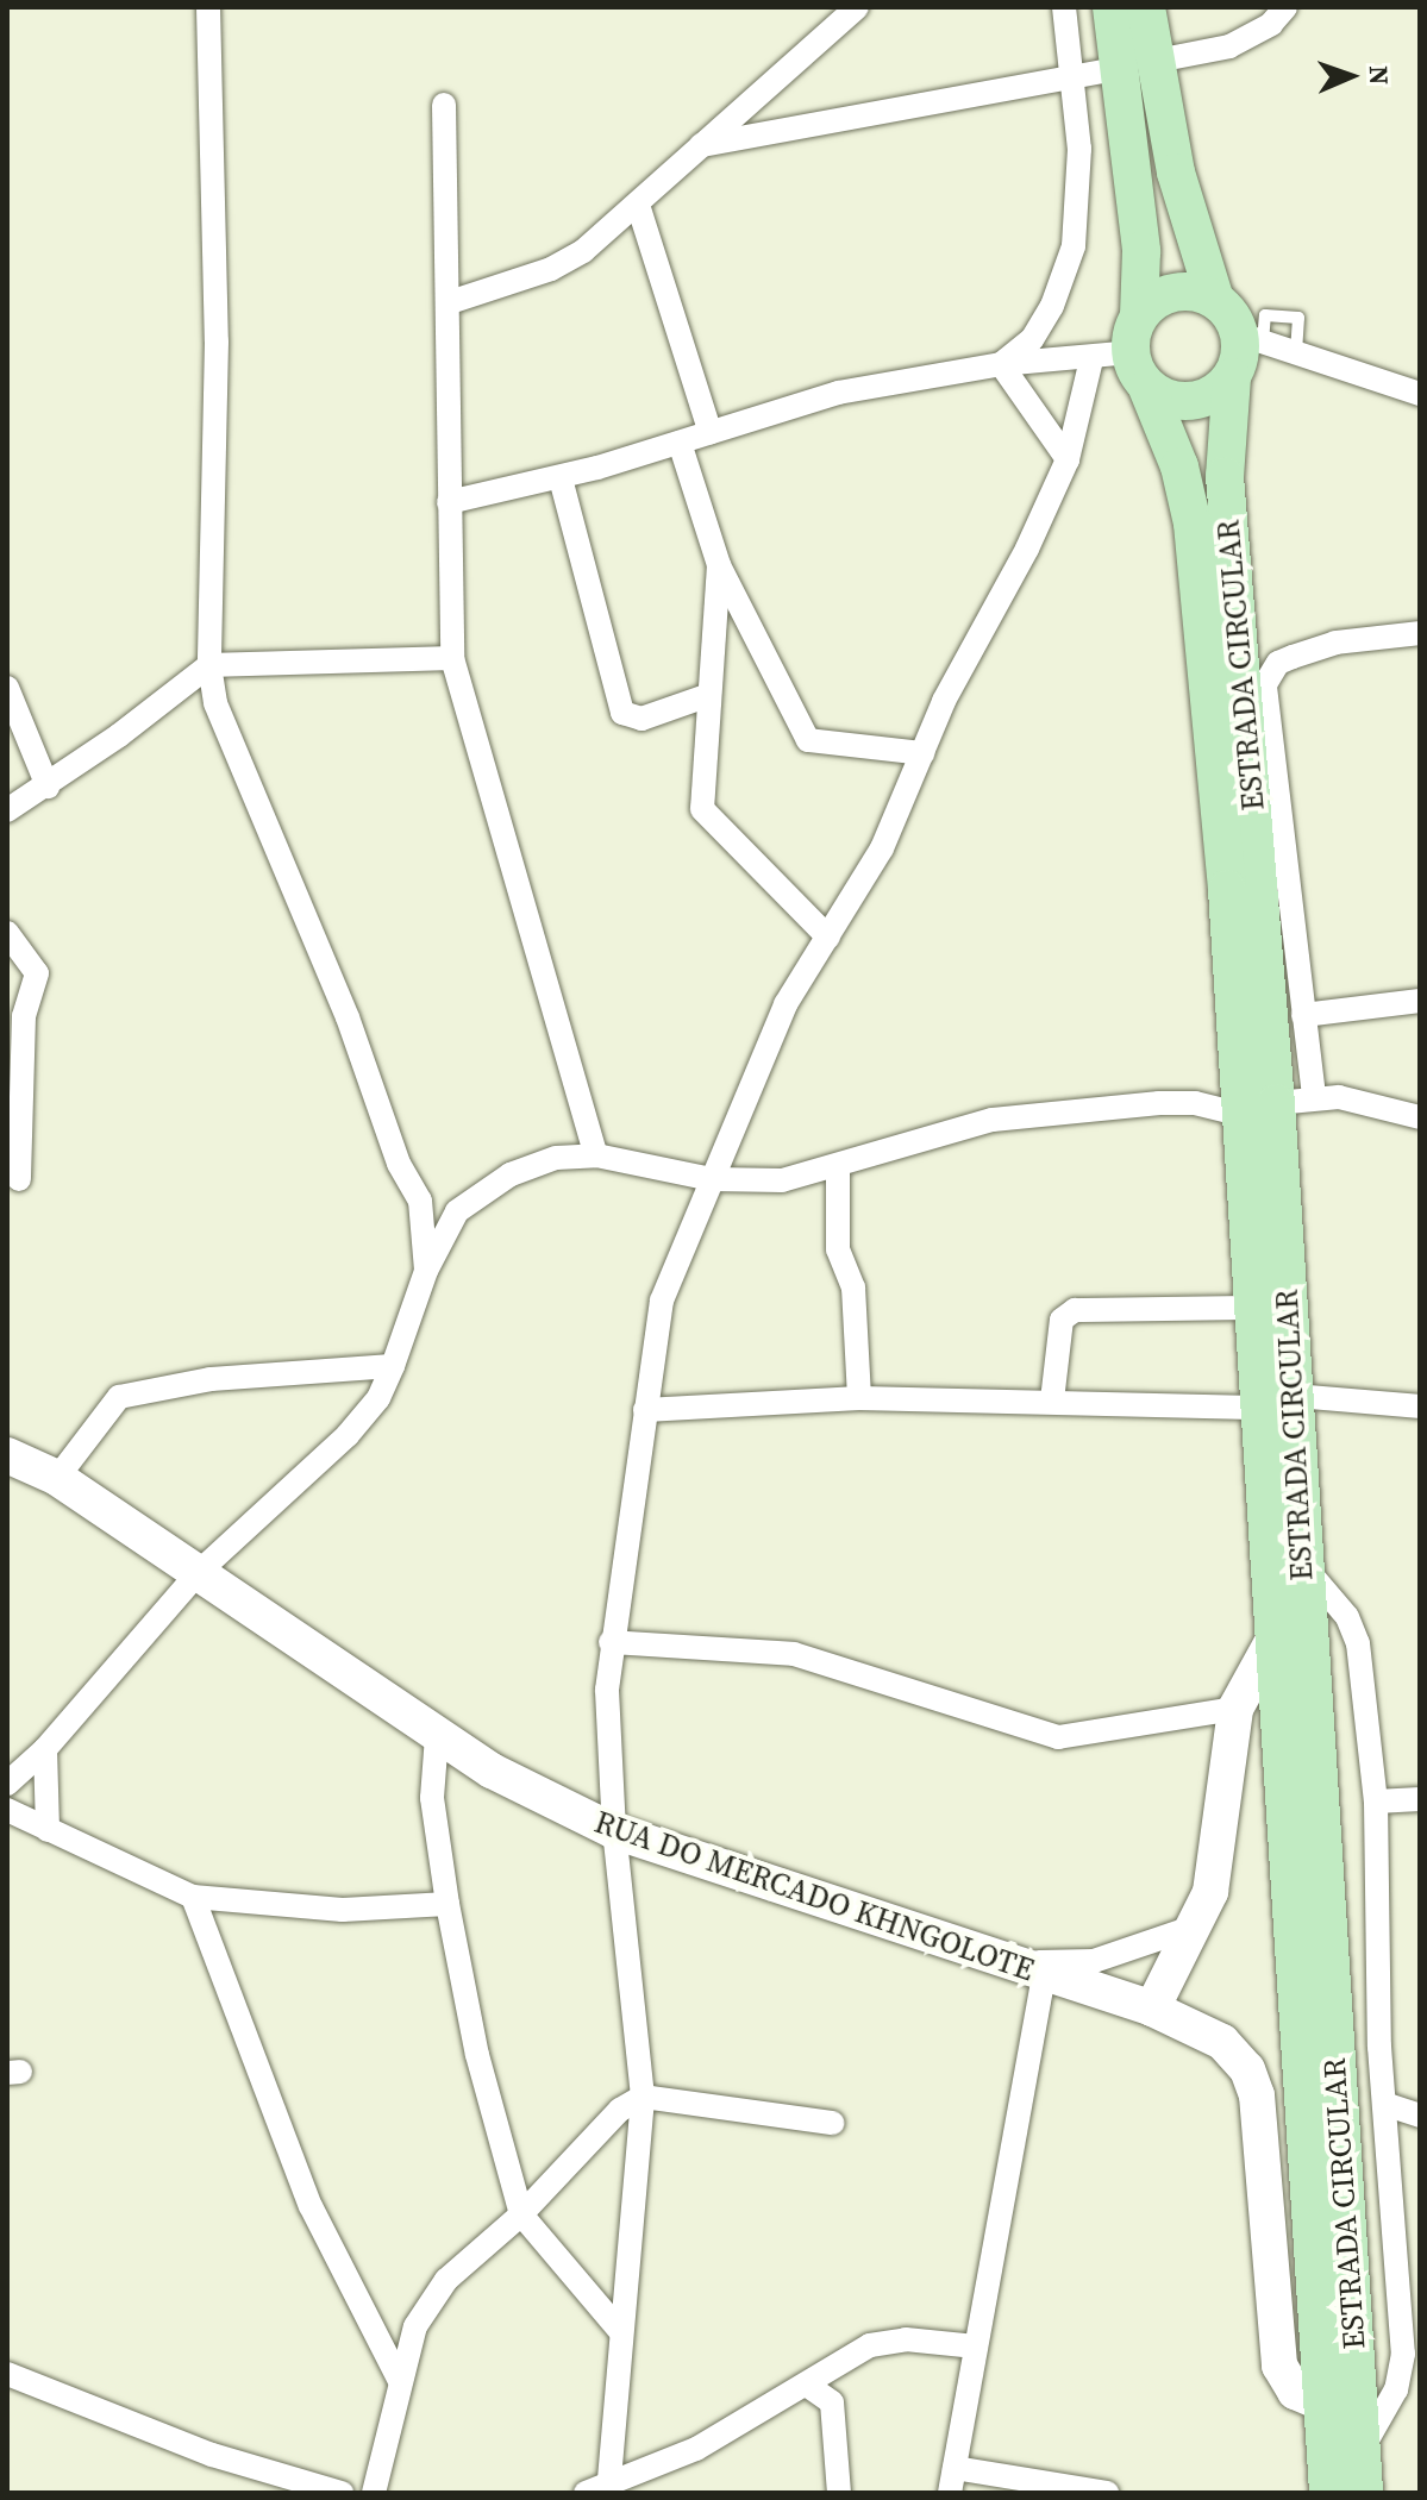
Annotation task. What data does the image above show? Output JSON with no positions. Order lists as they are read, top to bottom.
{
  "streets": {
    "main road": ["ESTRADA CIRCULAR"],
    "street": ["RUA DO MERCADO KHNGOLOTE"]
  },
  "crossings": [
    ["ESTRADA CIRCULAR", "RUA DO MERCADO KHNGOLOTE"]
  ],
  "north": "right"
}
